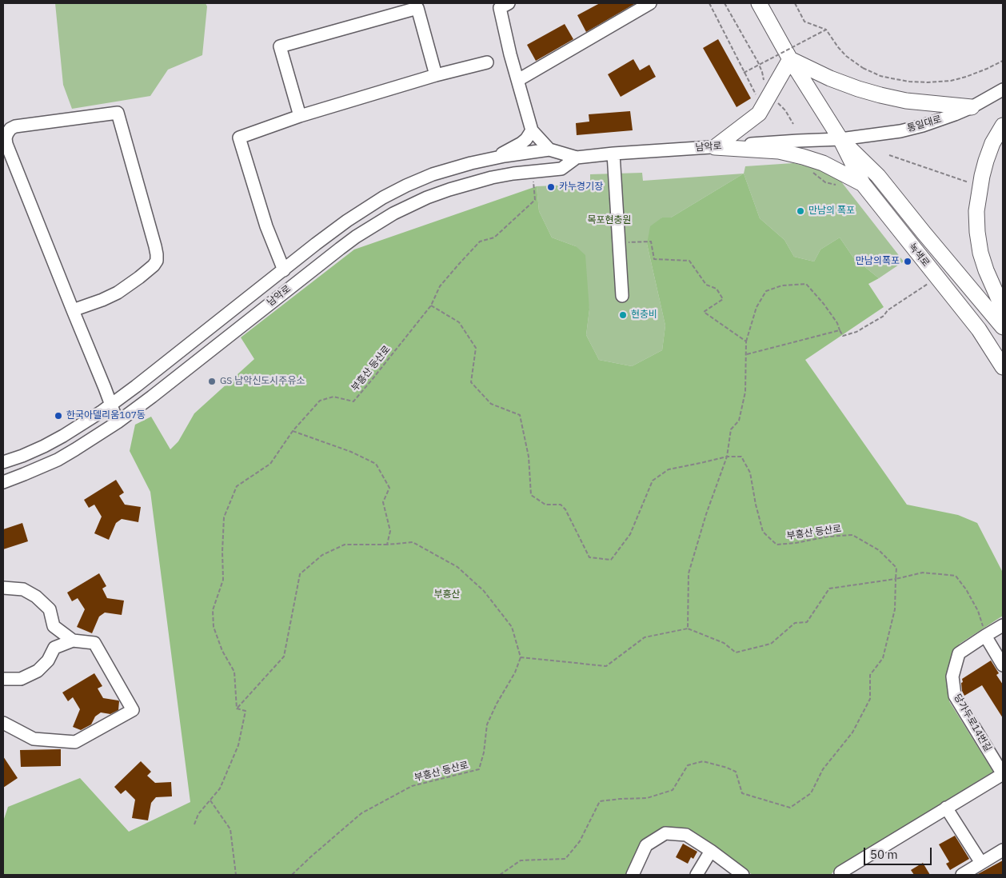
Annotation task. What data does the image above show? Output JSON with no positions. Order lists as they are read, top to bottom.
{
  "streets": {
    "main road": ["녹색로"],
    "street": ["통일대로", "남악로", "당가두로14번길"],
    "path": ["부흥산 등산로"]
  },
  "crossings": [
    ["통일대로", "남악로"],
    ["통일대로", "녹색로"],
    ["남악로", "녹색로"],
    ["남악로", "부흥산 등산로"]
  ],
  "parks": ["목포현충원", "부흥산"],
  "places": [
    "카누경기장",
    "만남의 폭포",
    "만남의폭포",
    "현충비",
    "GS 남악신도시주유소",
    "한국아델리움107동"
  ],
  "scale_bar": "50 m"
}
